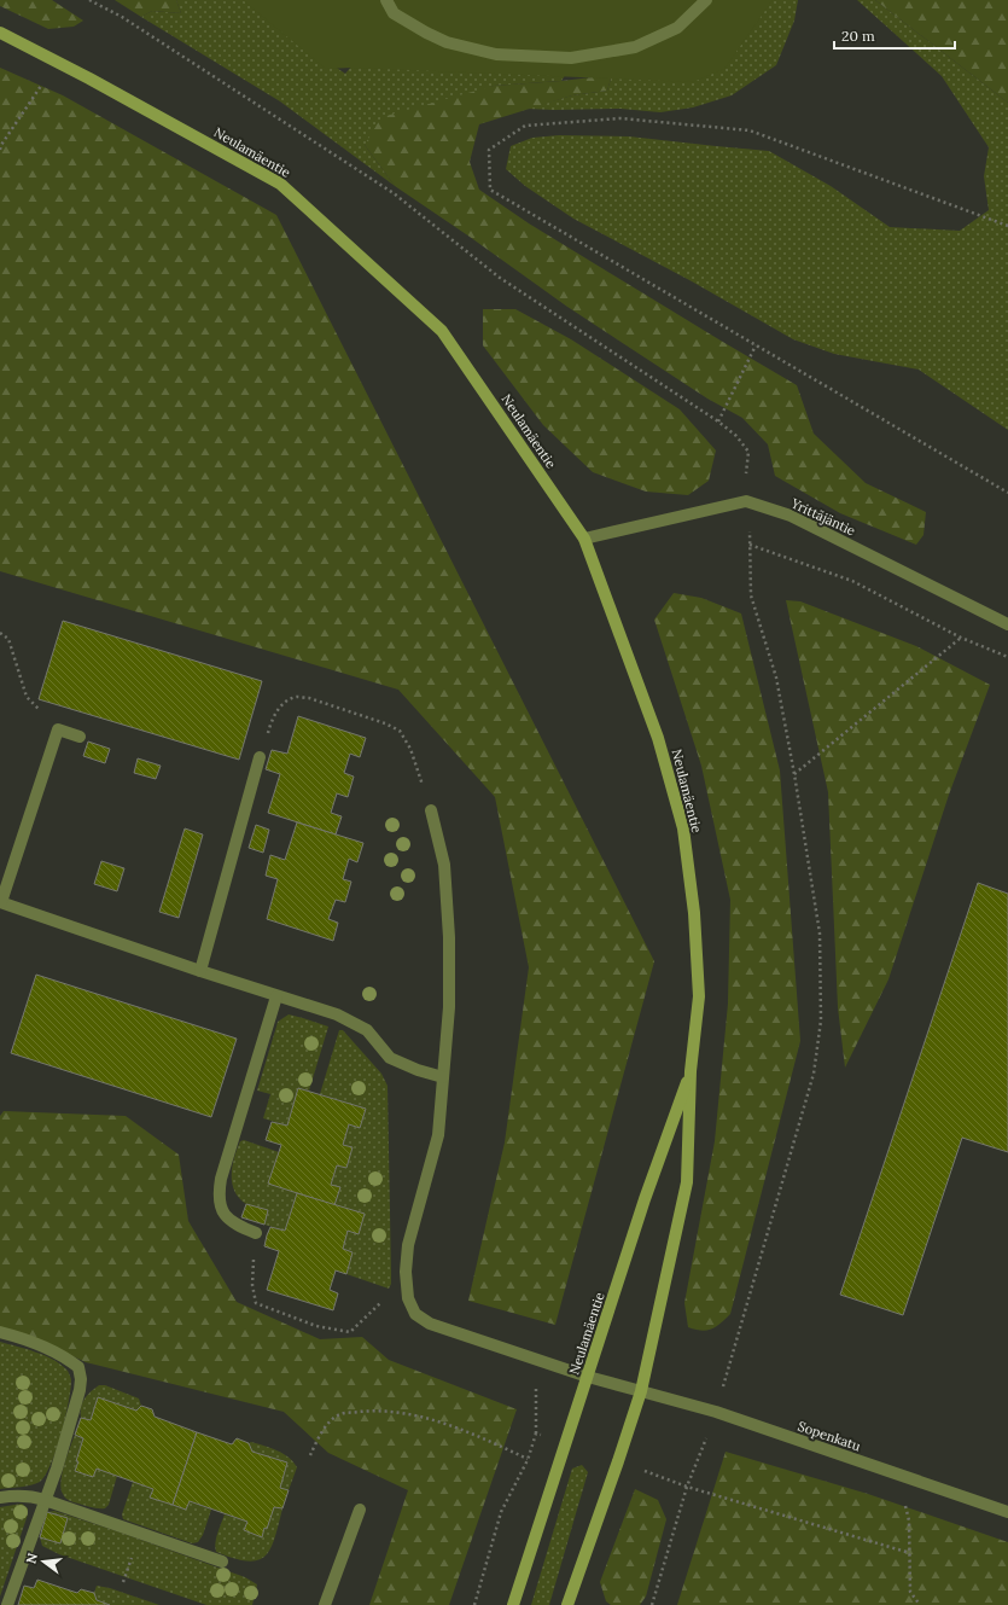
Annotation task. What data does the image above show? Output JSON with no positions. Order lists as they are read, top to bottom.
{
  "streets": {
    "street": ["Neulamäentie", "Yrittäjäntie", "Sopenkatu"]
  },
  "crossings": [
    ["Neulamäentie", "Yrittäjäntie"],
    ["Neulamäentie", "Sopenkatu"]
  ],
  "scale_bar": "20 m",
  "north": "left"
}
